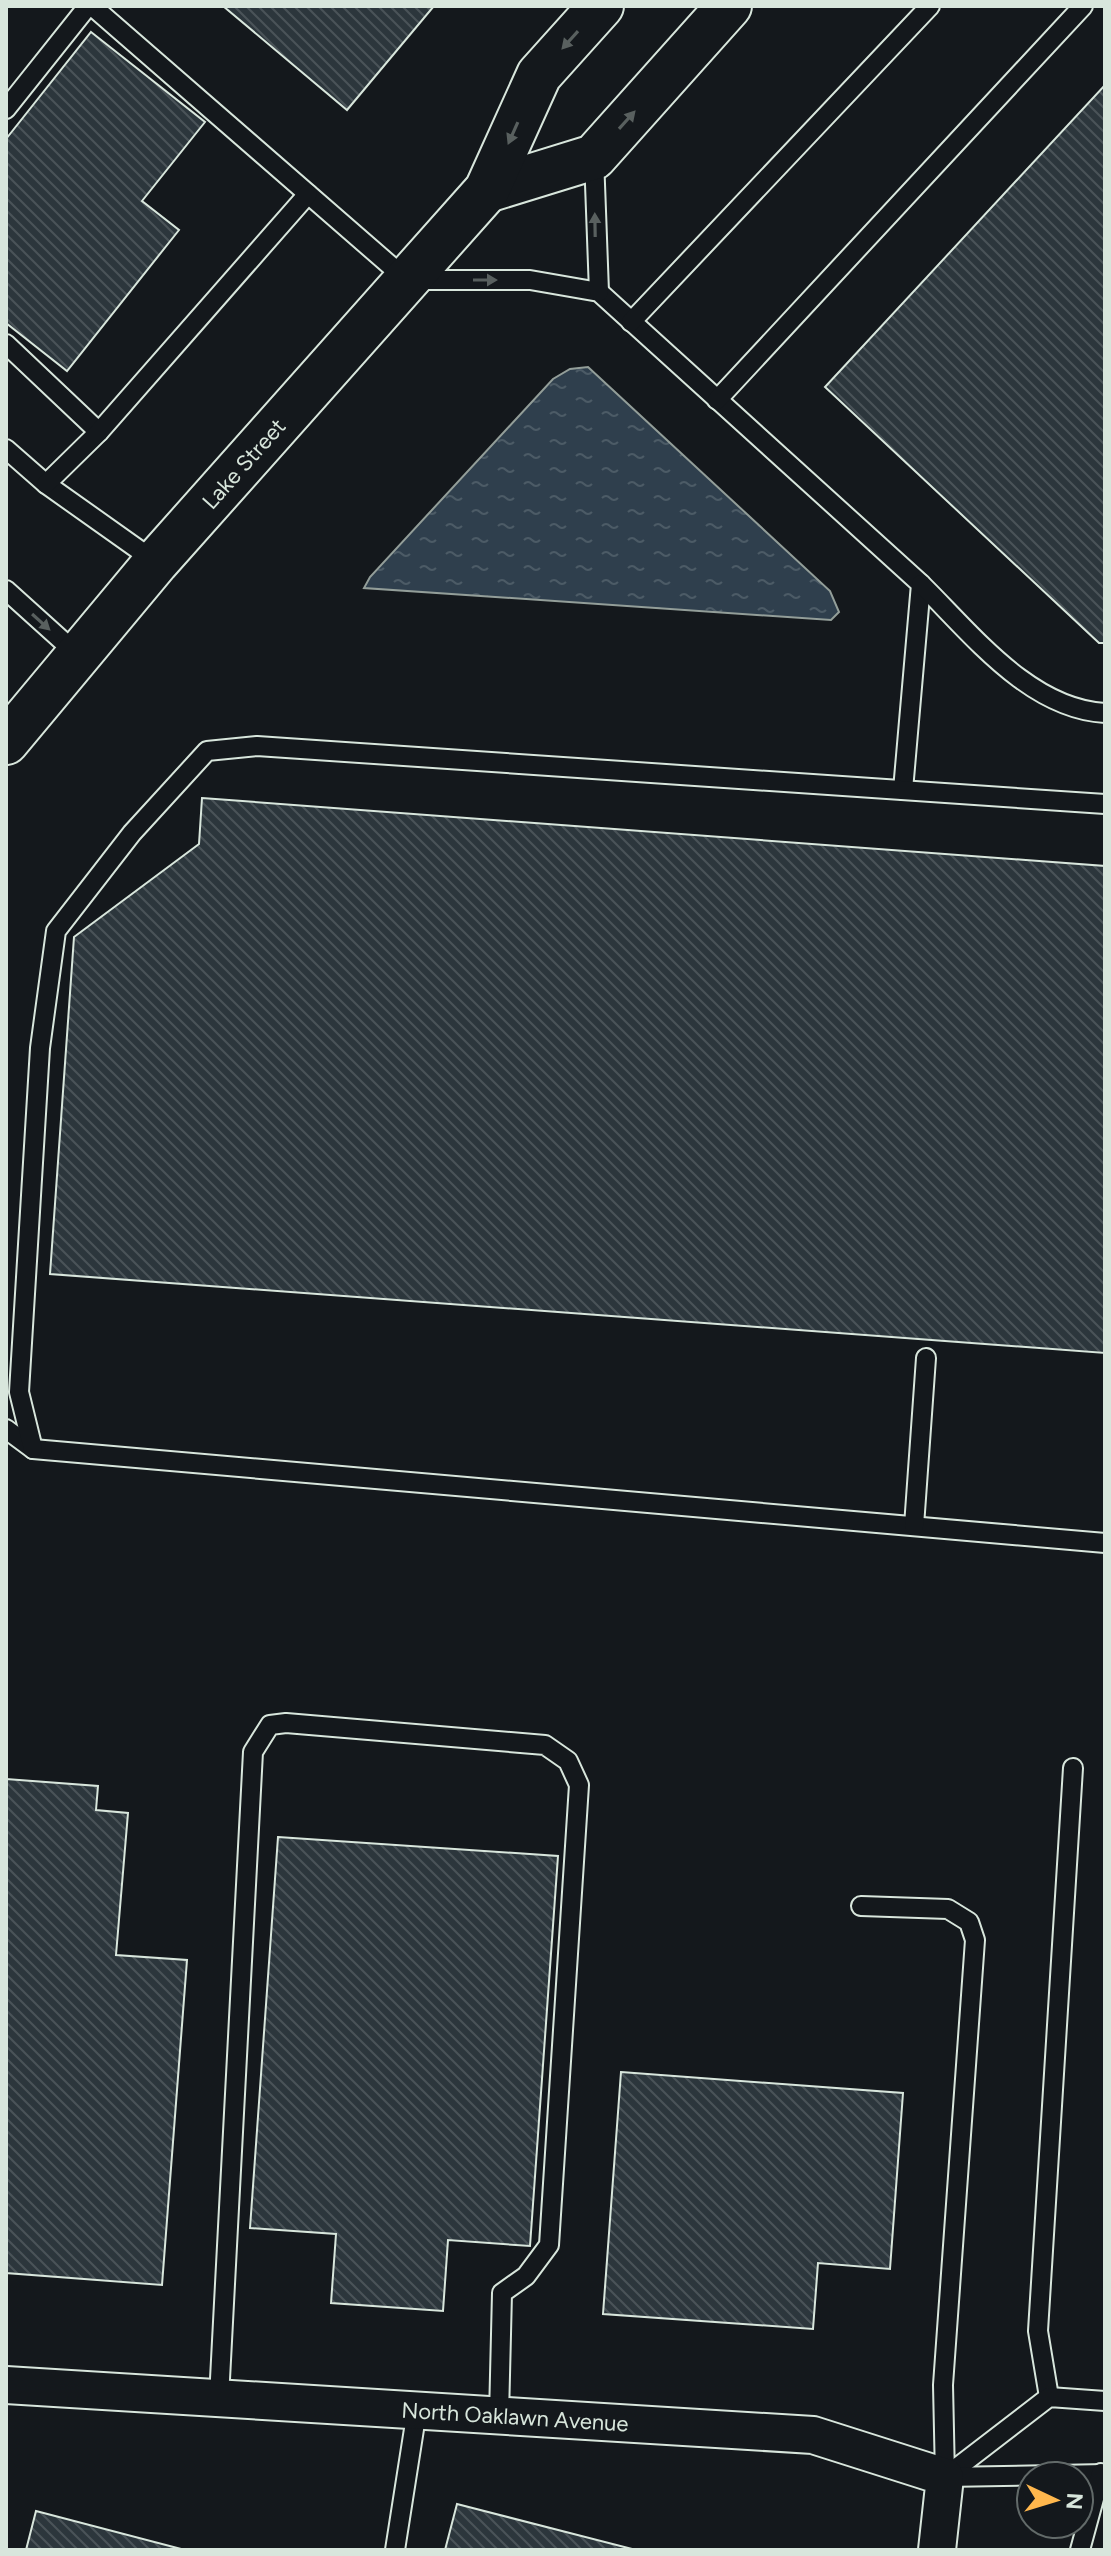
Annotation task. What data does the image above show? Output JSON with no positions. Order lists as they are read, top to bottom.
{
  "streets": {
    "main road": ["Lake Street"],
    "street": ["North Oaklawn Avenue"]
  },
  "north": "right"
}
